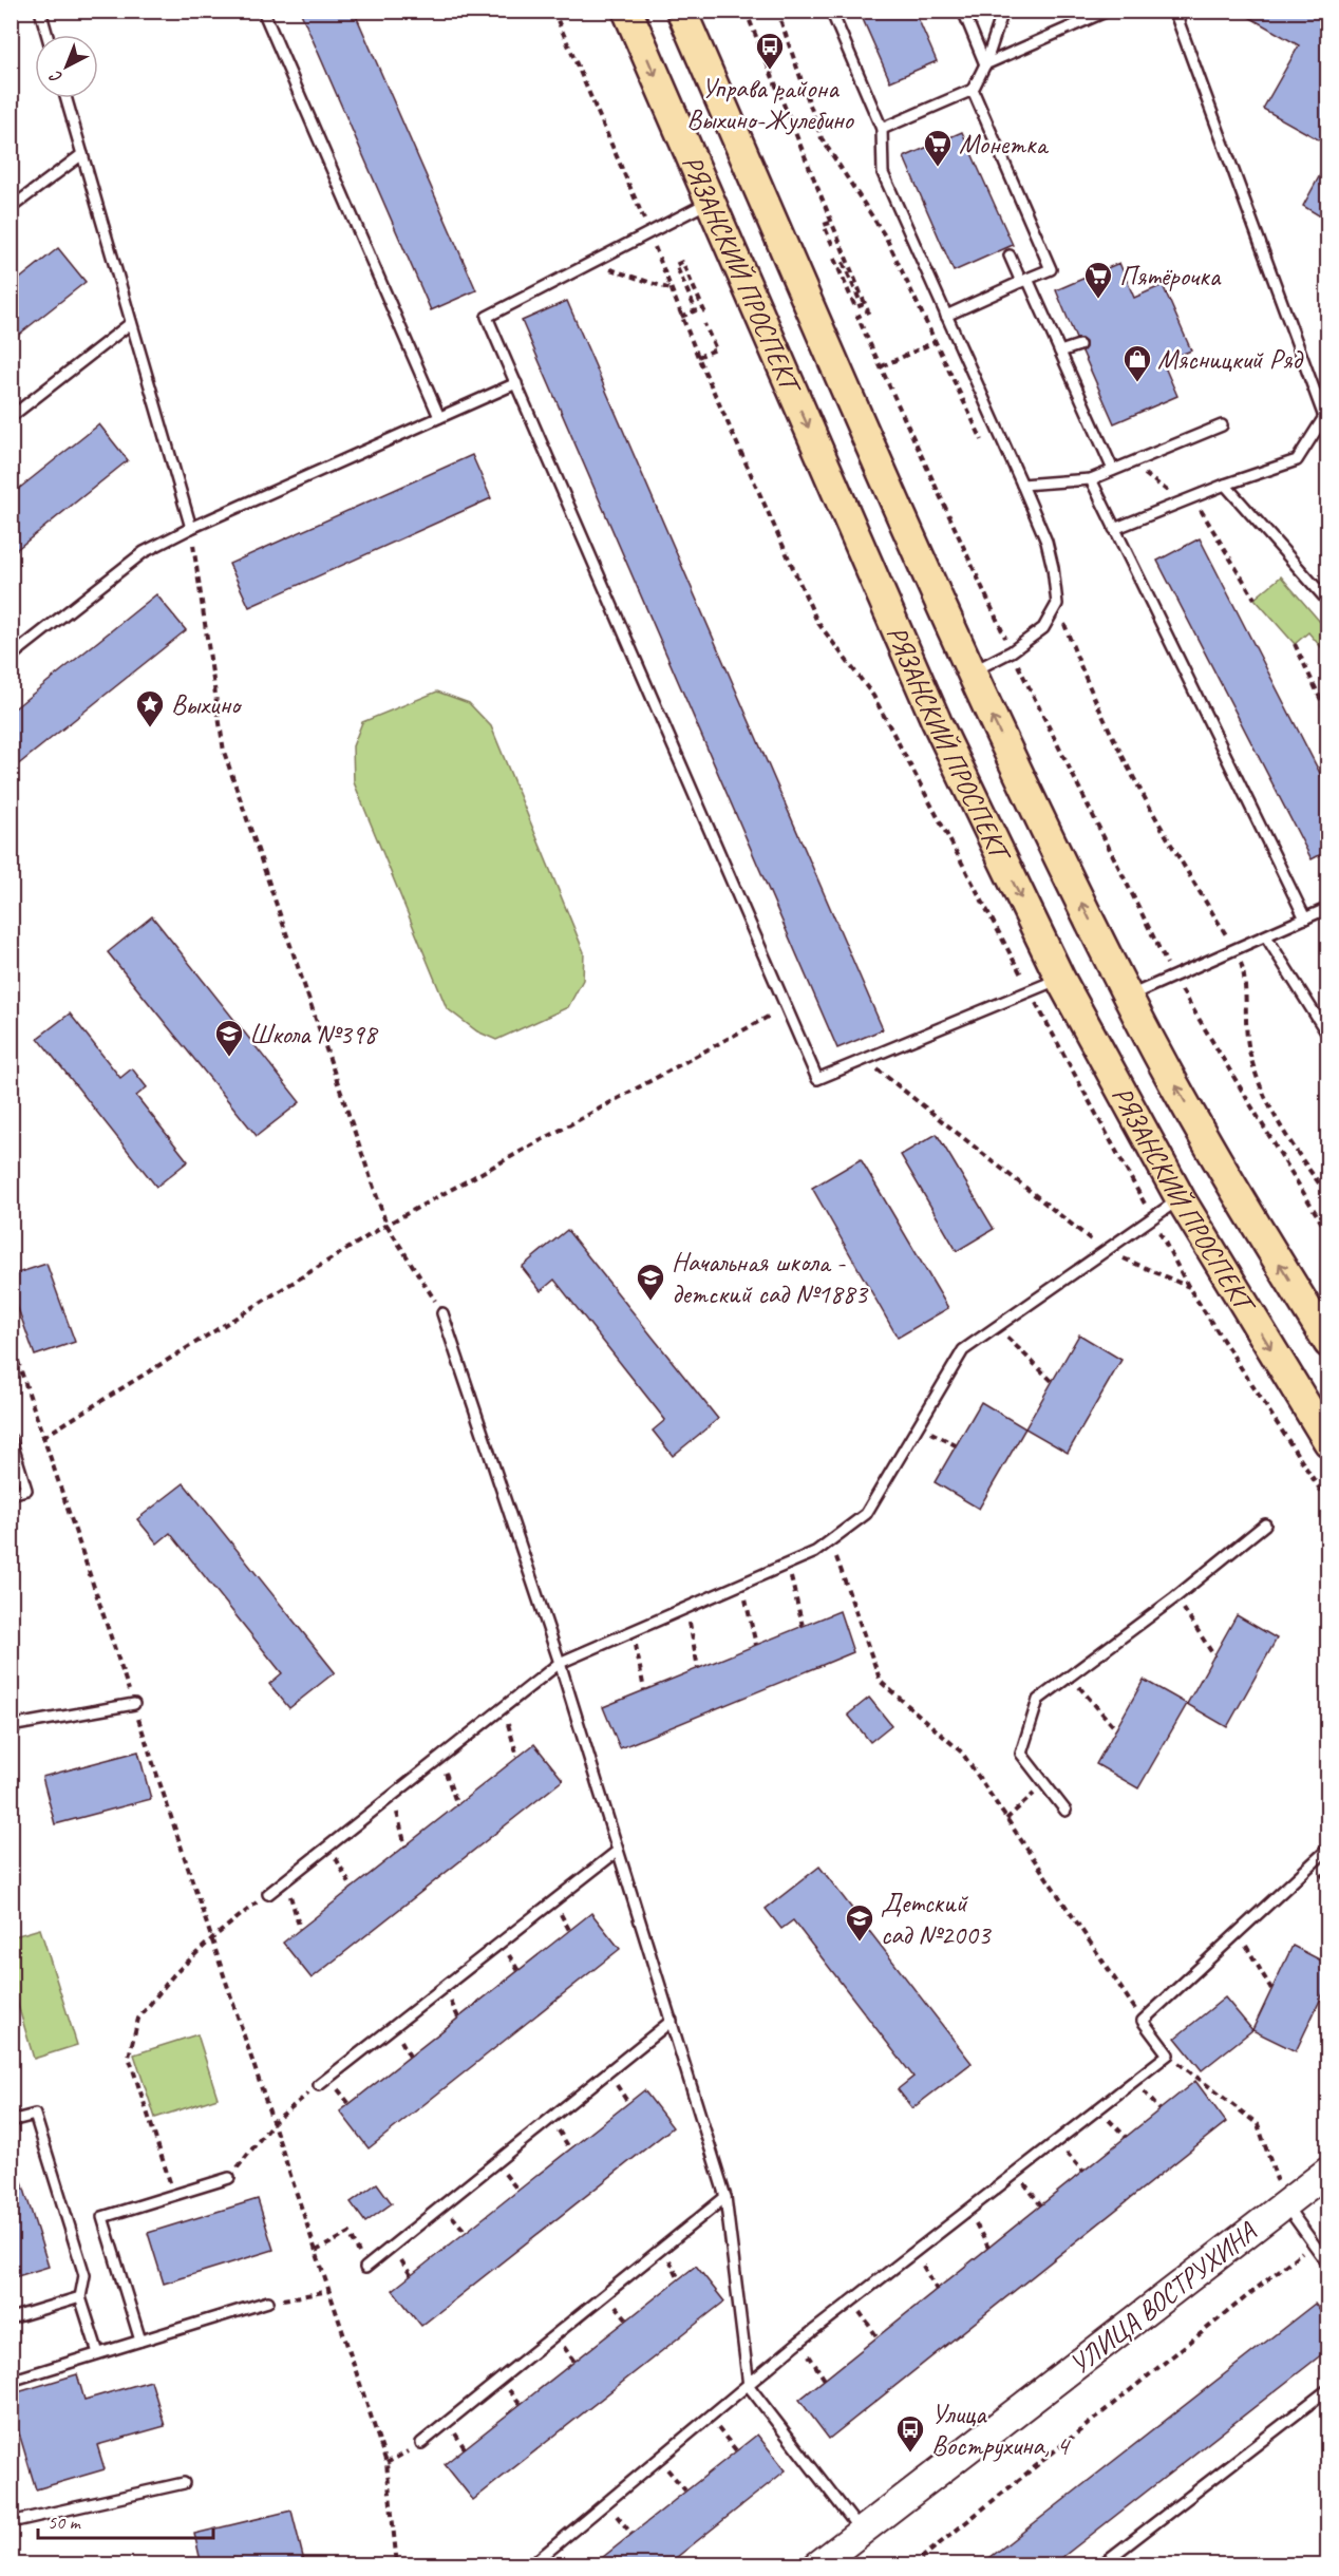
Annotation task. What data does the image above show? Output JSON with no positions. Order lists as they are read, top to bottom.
{
  "streets": {
    "main road": ["РЯЗАНСКИЙ ПРОСПЕКТ"],
    "street": ["УЛИЦА ВОСТРУХИНА"]
  },
  "places": {
    "bus stop": ["Управа района Выхино-Жулебино", "Улица Вострухина, 4"],
    "supermarket": ["Монетка", "Пятёрочка"],
    "shop": ["Мясницкий Ряд"],
    "place": ["Выхино"],
    "school or university": ["Школа №398", "Начальная школа - детский сад №1883", "Детский сад №2003"]
  },
  "scale_bar": "50 m",
  "north": "bottom left"
}
